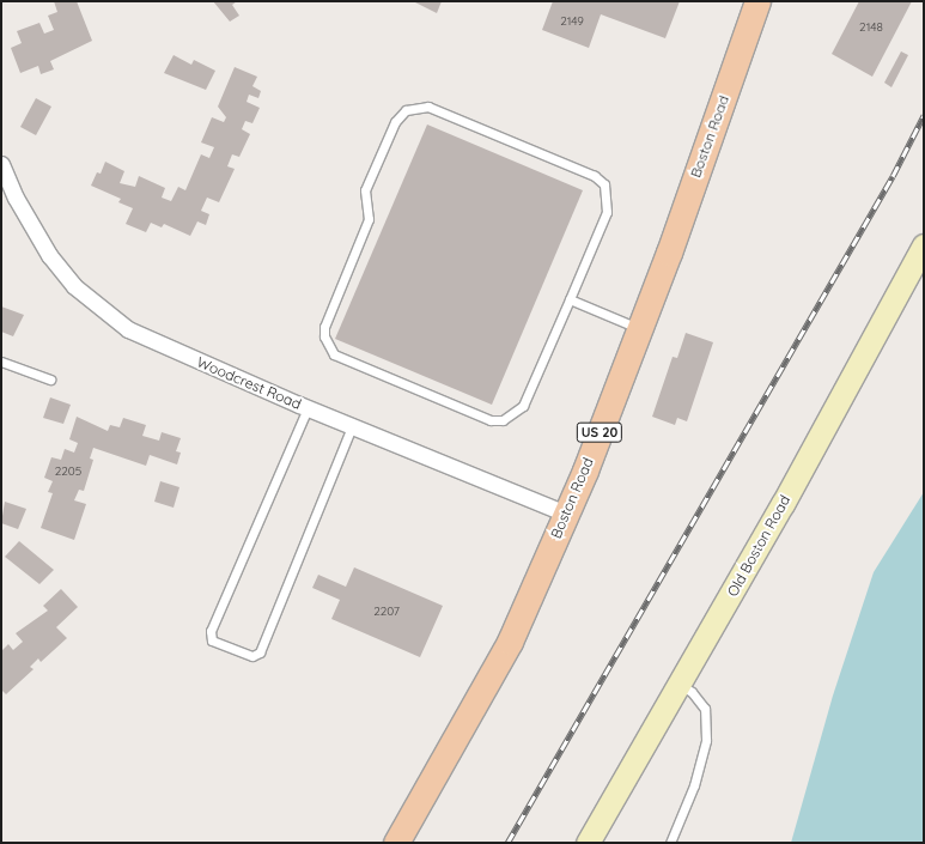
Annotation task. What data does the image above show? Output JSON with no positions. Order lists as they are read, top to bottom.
{
  "streets": {
    "main road": ["Boston Road", "US 20"],
    "street": ["Woodcrest Road", "Old Boston Road"]
  },
  "crossings": [
    ["Boston Road", "Woodcrest Road"]
  ],
  "house_numbers": [
    "2149",
    "2148",
    "2205",
    "2207"
  ]
}
